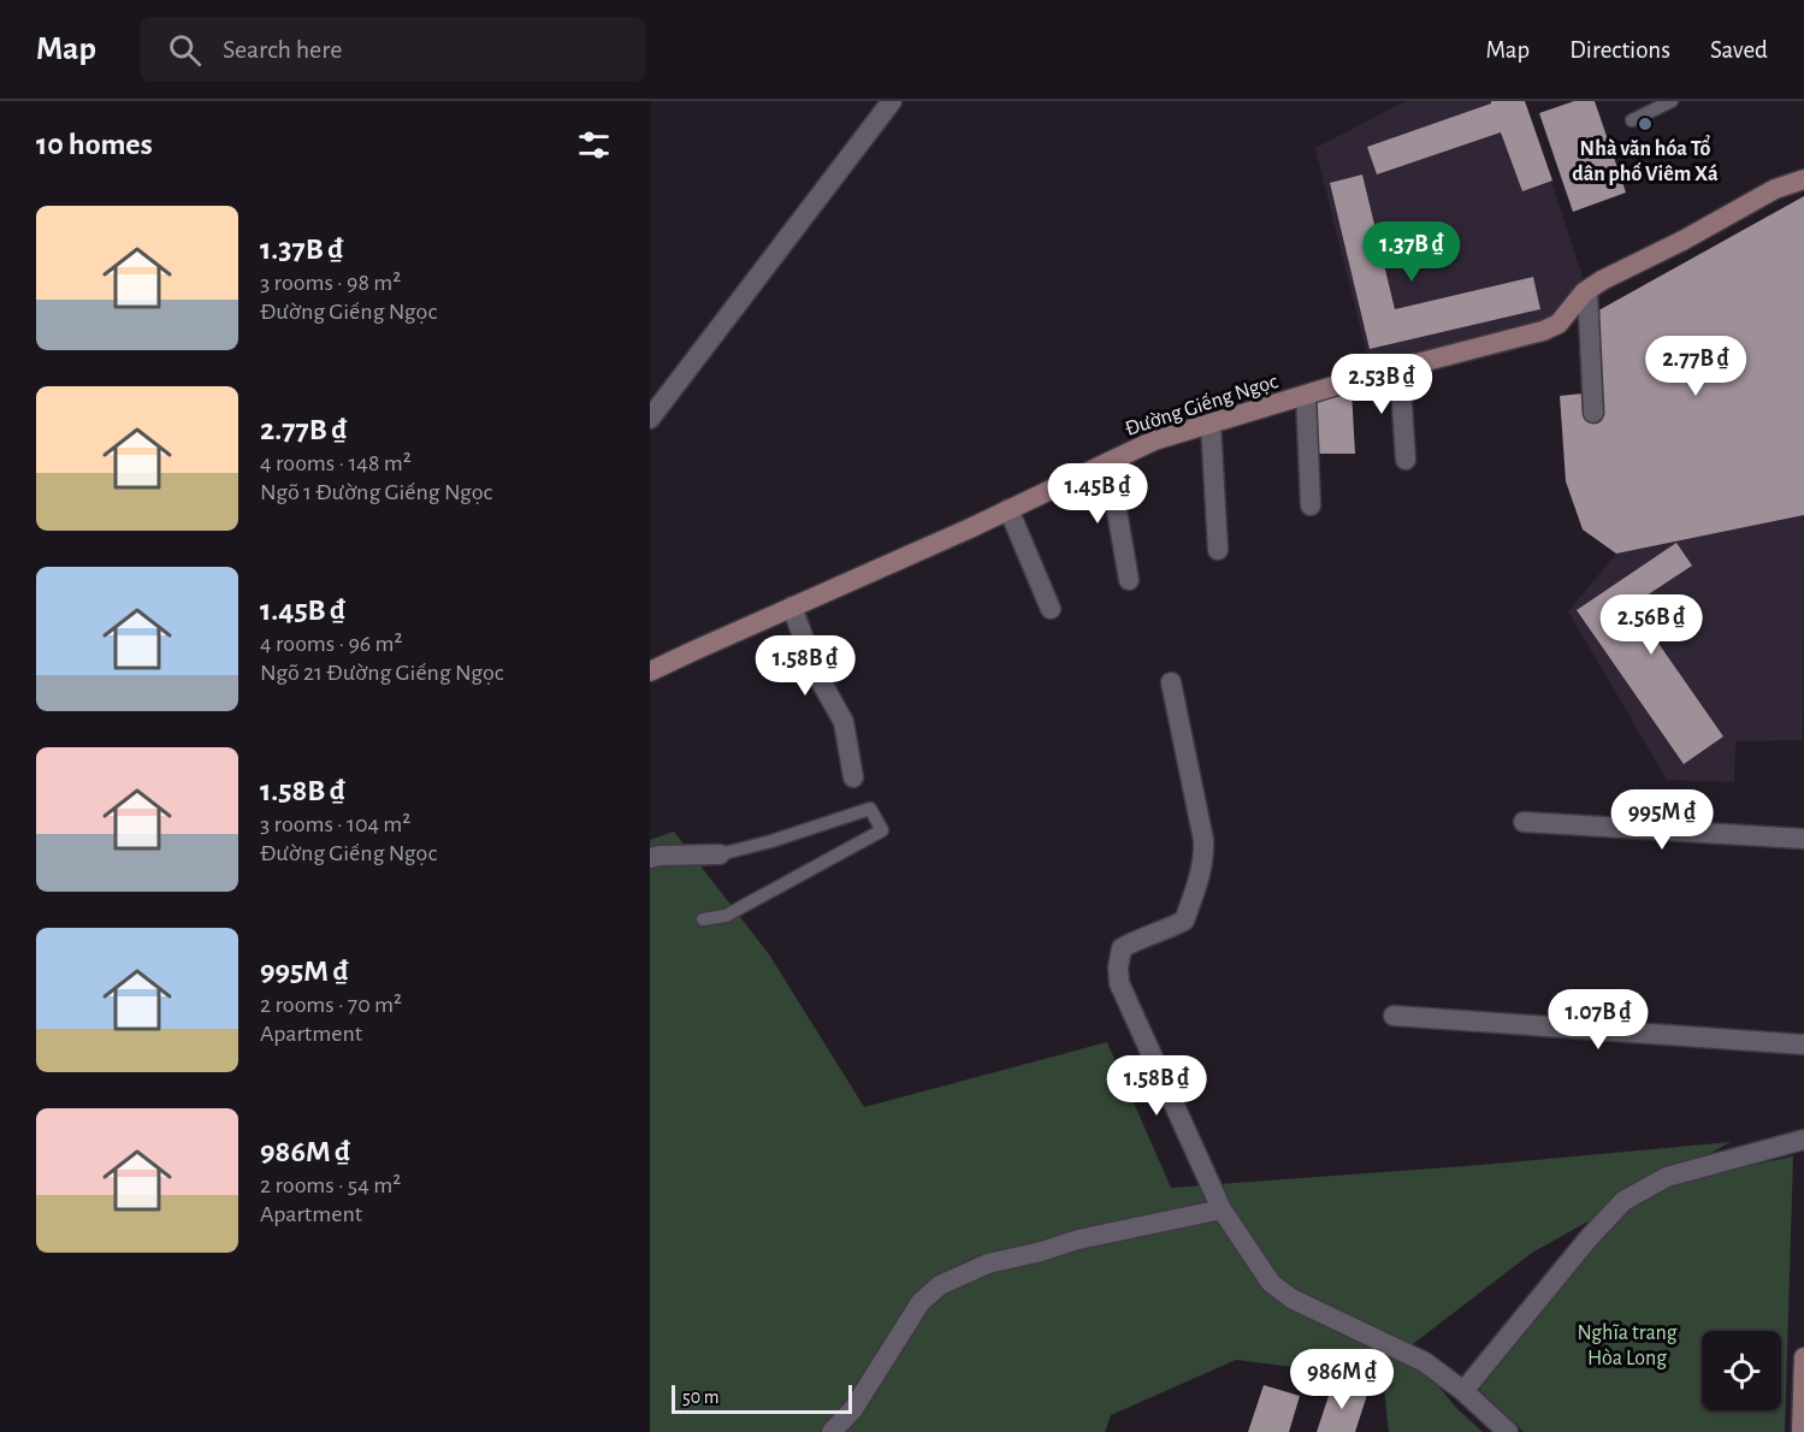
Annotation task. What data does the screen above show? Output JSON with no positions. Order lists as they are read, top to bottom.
{
  "streets": {
    "main road": ["Đường Giếng Ngọc"]
  },
  "parks": ["Nghĩa trang Hòa Long"],
  "places": ["Nhà văn hóa Tổ dân phố Viêm Xá"],
  "scale_bar": "50 m",
  "page": {
    "header": "Map",
    "search": "Search here",
    "nav": ["Map", "Directions", "Saved"],
    "heading": "10 homes",
    "list": [
      {
        "name": "1.37B ₫",
        "note": "3 rooms · 98 m² · Đường Giếng Ngọc"
      },
      {
        "name": "2.77B ₫",
        "note": "4 rooms · 148 m² · Ngõ 1 Đường Giếng Ngọc"
      },
      {
        "name": "1.45B ₫",
        "note": "4 rooms · 96 m² · Ngõ 21 Đường Giếng Ngọc"
      },
      {
        "name": "1.58B ₫",
        "note": "3 rooms · 104 m² · Đường Giếng Ngọc"
      },
      {
        "name": "995M ₫",
        "note": "2 rooms · 70 m² · Apartment"
      },
      {
        "name": "986M ₫",
        "note": "2 rooms · 54 m² · Apartment"
      }
    ],
    "price": [
      "1.37B ₫",
      "2.77B ₫",
      "2.53B ₫",
      "1.45B ₫",
      "2.56B ₫",
      "1.58B ₫",
      "995M ₫",
      "1.07B ₫",
      "1.58B ₫",
      "986M ₫"
    ],
    "scale": "50 m"
  }
}
